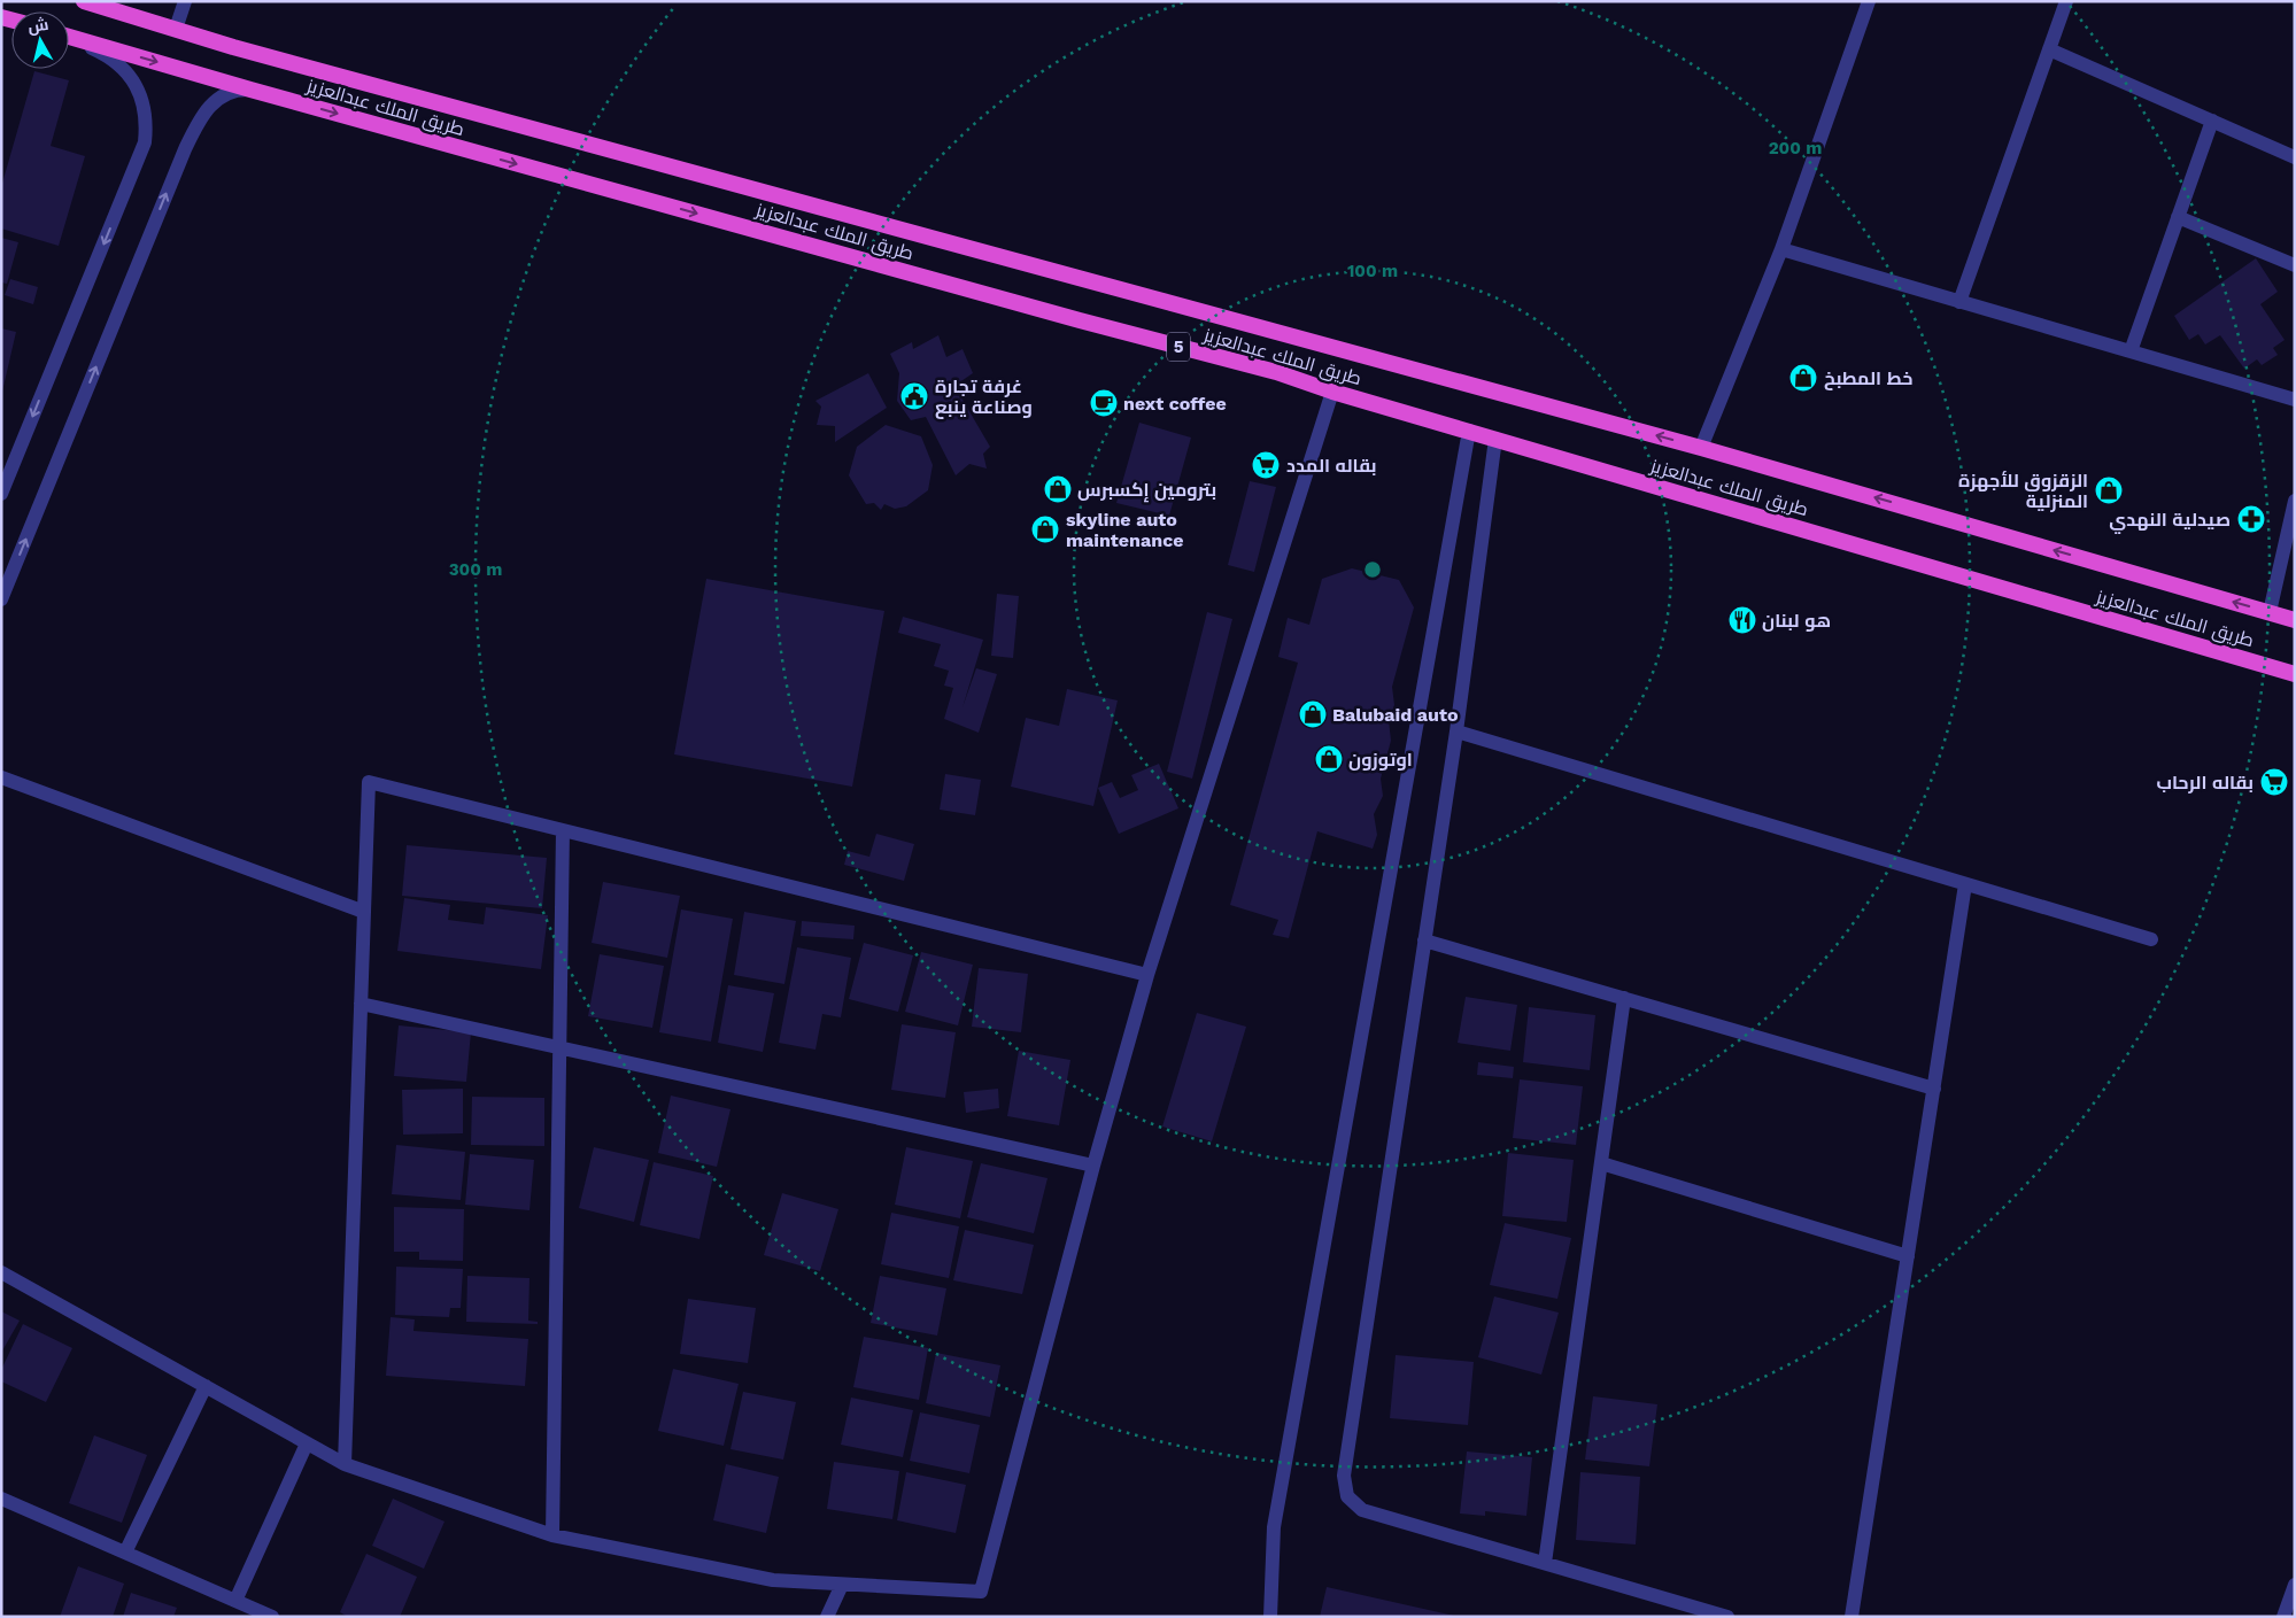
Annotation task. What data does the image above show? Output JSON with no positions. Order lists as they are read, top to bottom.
{
  "streets": {
    "highway": ["طريق الملك عبدالعزيز", "5"]
  },
  "places": {
    "shop": [
      "خط المطبخ",
      "بترومين إكسبرس",
      "الزقزوق للأجهزة المنزلية",
      "skyline auto maintenance",
      "Balubaid auto",
      "اوتوزون"
    ],
    "public building": ["غرفة تجارة وصناعة ينبع"],
    "cafe": ["next coffee"],
    "supermarket": ["بقاله المدد", "بقاله الرحاب"],
    "pharmacy": ["صيدلية النهدي"],
    "restaurant": ["هو لبنان"]
  },
  "north": "top",
  "rings": ["200 m", "100 m", "300 m"]
}
